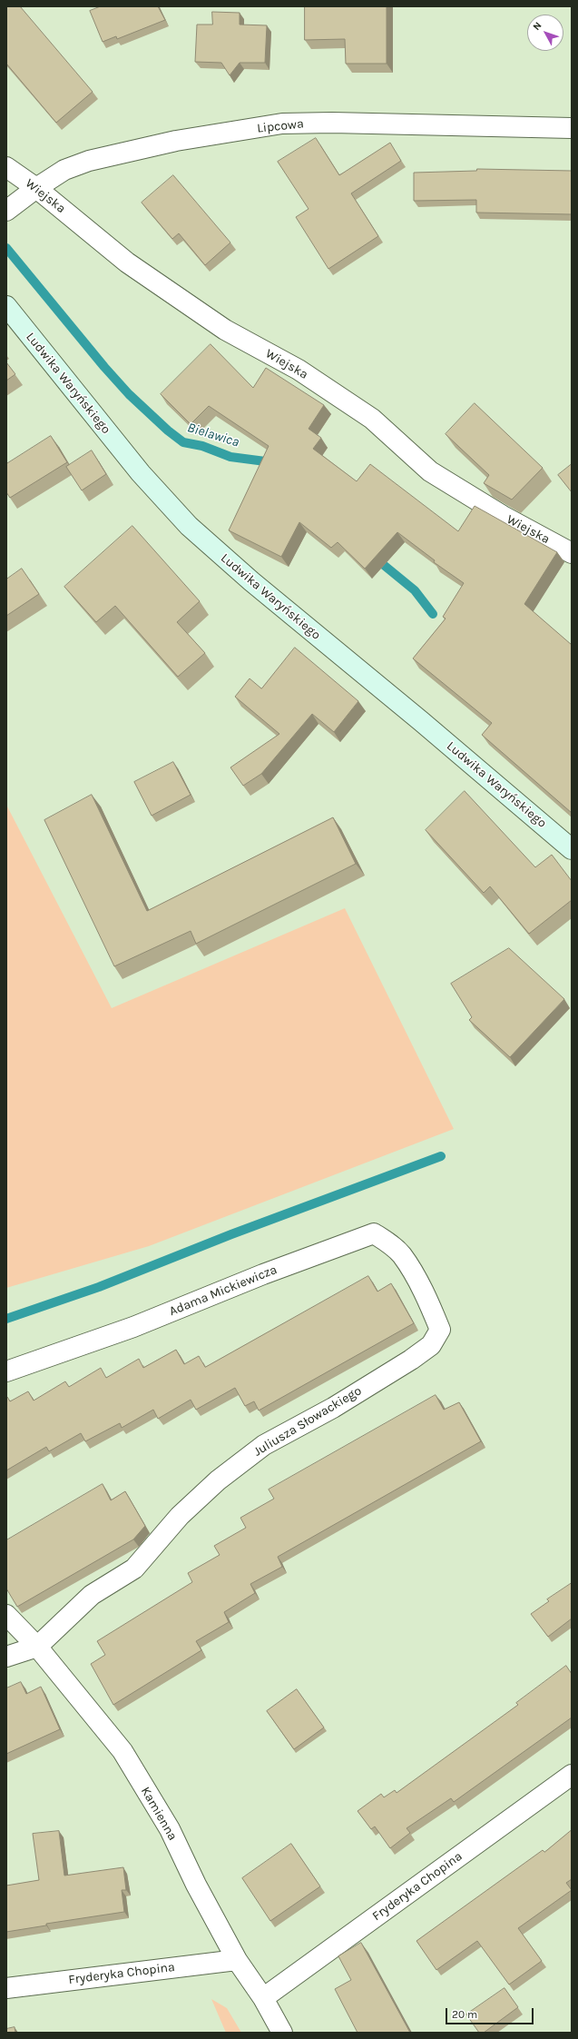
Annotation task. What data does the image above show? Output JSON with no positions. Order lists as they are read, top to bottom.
{
  "streets": {
    "main road": ["Ludwika Waryńskiego"],
    "street": [
      "Lipcowa",
      "Wiejska",
      "Adama Mickiewicza",
      "Juliusza Słowackiego",
      "Kamienna",
      "Fryderyka Chopina"
    ]
  },
  "crossings": [
    ["Lipcowa", "Wiejska"],
    ["Adama Mickiewicza", "Juliusza Słowackiego"],
    ["Juliusza Słowackiego", "Kamienna"],
    ["Kamienna", "Fryderyka Chopina"]
  ],
  "water": ["Bielawica"],
  "scale_bar": "20 m",
  "north": "top left"
}
